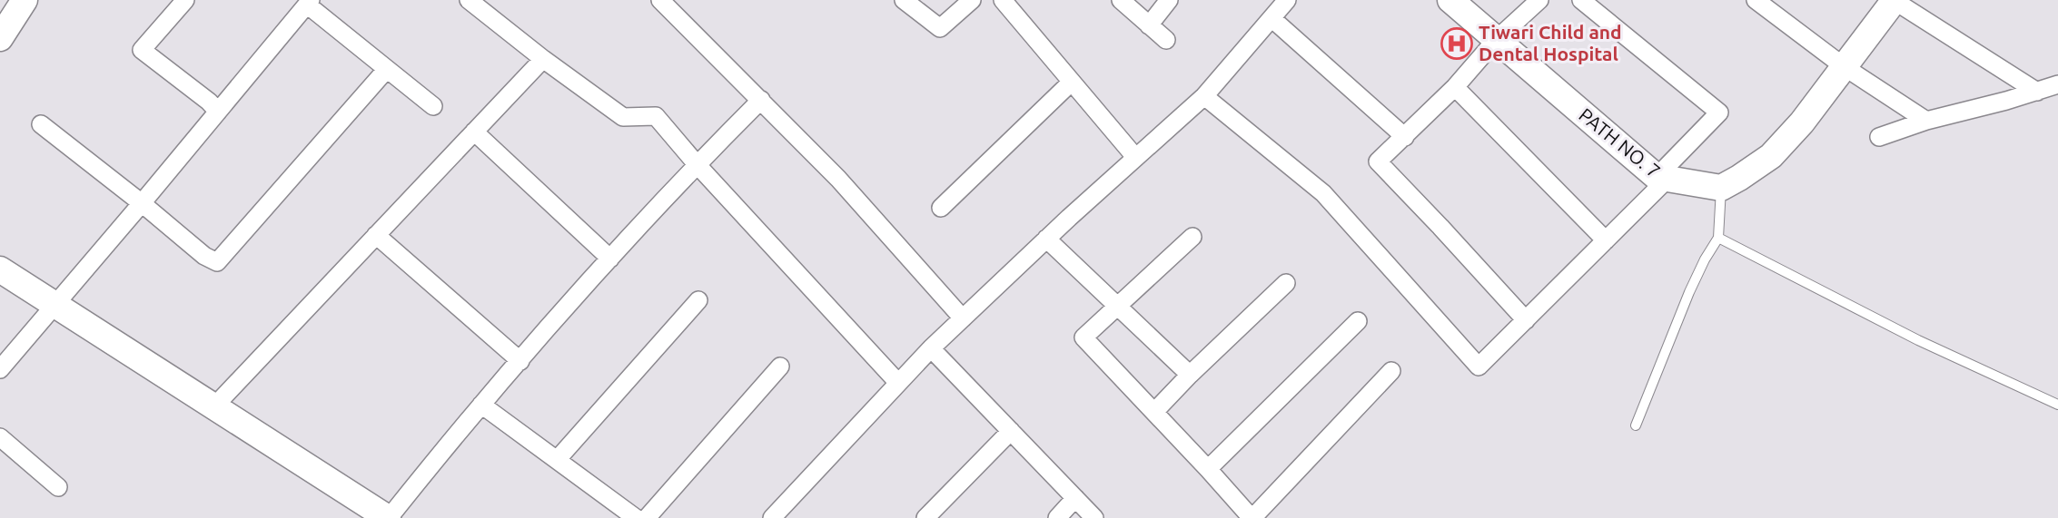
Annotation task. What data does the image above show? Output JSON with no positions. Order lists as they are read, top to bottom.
{
  "streets": {
    "street": ["PATH NO. 7"]
  },
  "places": {
    "hospital": ["Tiwari Child and Dental Hospital"]
  }
}
